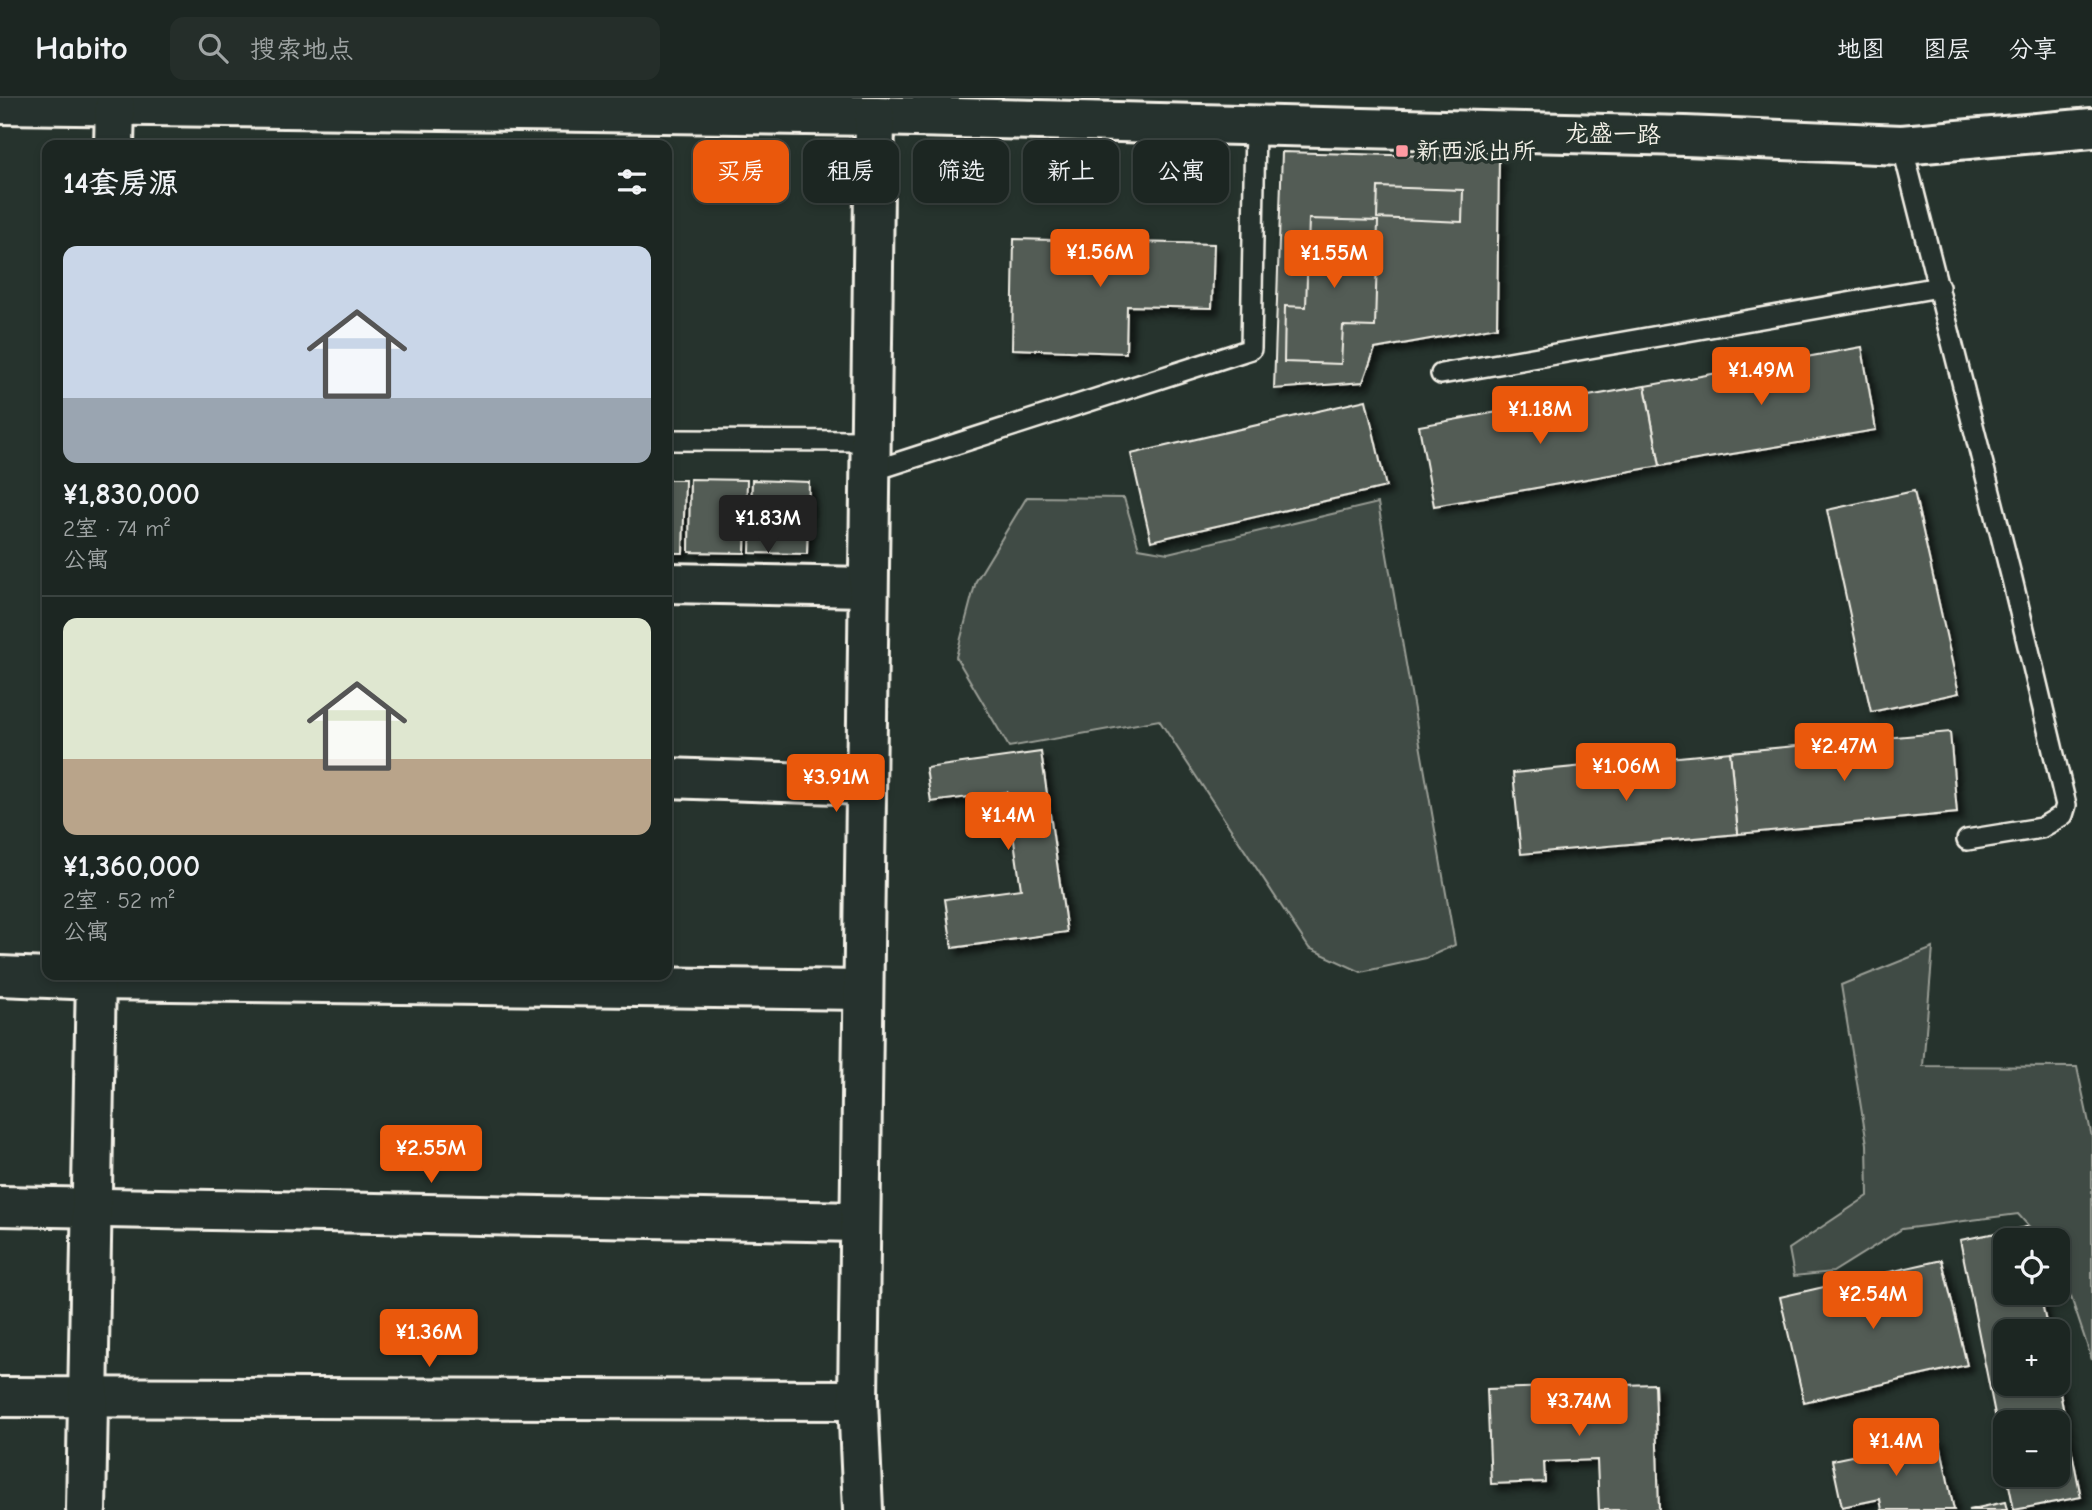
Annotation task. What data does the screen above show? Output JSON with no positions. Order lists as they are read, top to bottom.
{
  "streets": {
    "street": ["龙盛一路"]
  },
  "places": {
    "transit": ["新西派出所"]
  },
  "page": {
    "header": "Habito",
    "search": "搜索地点",
    "nav": ["地图", "图层", "分享"],
    "chip": [
      "买房",
      "租房",
      "筛选",
      "新上",
      "公寓"
    ],
    "heading": "14套房源",
    "list": [
      {
        "name": "¥1,830,000",
        "note": "2室 · 74 m² · 公寓"
      },
      {
        "name": "¥1,360,000",
        "note": "2室 · 52 m² · 公寓"
      }
    ],
    "price": [
      "¥1.56M",
      "¥1.55M",
      "¥1.49M",
      "¥1.18M",
      "¥1.83M",
      "¥2.47M",
      "¥1.06M",
      "¥3.91M",
      "¥1.4M",
      "¥2.55M",
      "¥2.54M",
      "¥1.36M",
      "¥3.74M",
      "¥1.4M"
    ],
    "map_buttons": ["+", "−"]
  }
}
